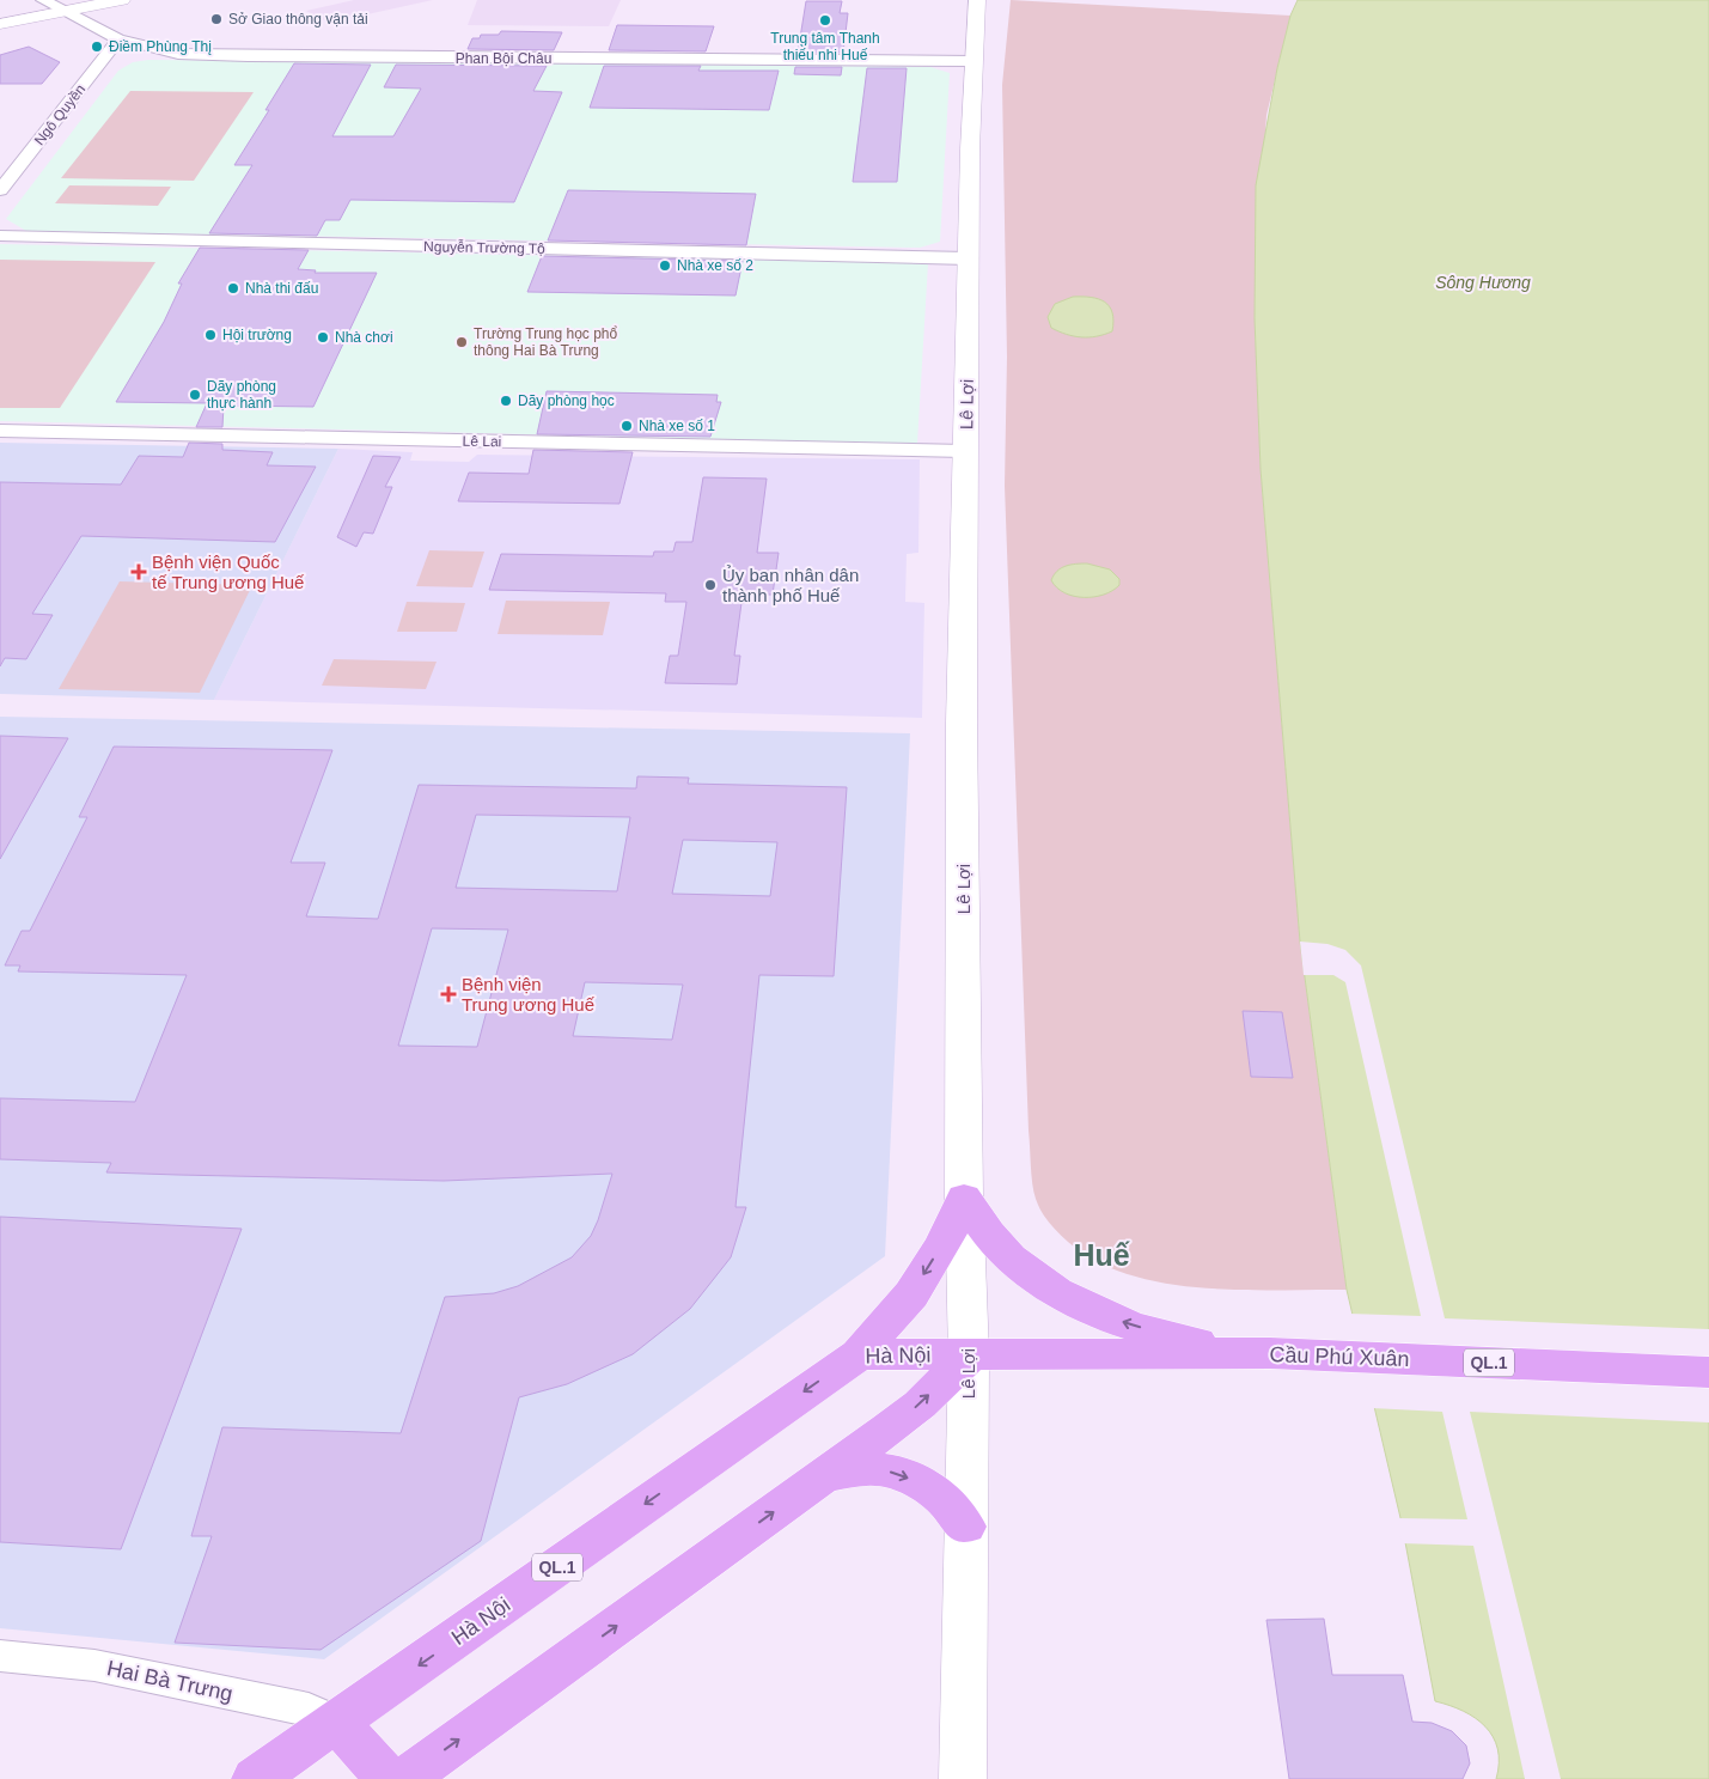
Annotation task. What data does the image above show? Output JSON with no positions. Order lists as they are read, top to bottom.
{
  "streets": {
    "main road": [
      "Lê Lợi",
      "Hà Nội",
      "Cầu Phú Xuân",
      "QL.1"
    ],
    "street": [
      "Phan Bội Châu",
      "Ngô Quyền",
      "Nguyễn Trường Tộ",
      "Lê Lai",
      "Hai Bà Trưng"
    ]
  },
  "crossings": [
    ["Phan Bội Châu", "Ngô Quyền"],
    ["Phan Bội Châu", "Lê Lợi"],
    ["Nguyễn Trường Tộ", "Lê Lợi"],
    ["Lê Lợi", "Lê Lai"],
    ["Lê Lợi", "Hà Nội"],
    ["Lê Lợi", "Cầu Phú Xuân"],
    ["Hà Nội", "Cầu Phú Xuân"],
    ["Hà Nội", "Hai Bà Trưng"]
  ],
  "districts": ["Huế"],
  "water": ["Sông Hương"],
  "places": {
    "other": [
      "Sở Giao thông vận tải",
      "Trung tâm Thanh thiếu nhi Huế",
      "Điềm Phùng Thį",
      "Nhà xe số 2",
      "Nhà thi đấu",
      "Hội trường",
      "Nhà chơi",
      "Trường Trung học phổ thông Hai Bà Trưng",
      "Dãy phòng thực hành",
      "Dãy phòng học",
      "Nhà xe số 1",
      "Ủy ban nhân dân thành phố Huế"
    ],
    "health": ["Bệnh viện Quốc tế Trung ương Huế", "Bệnh viện Trung ương Huế"]
  }
}
